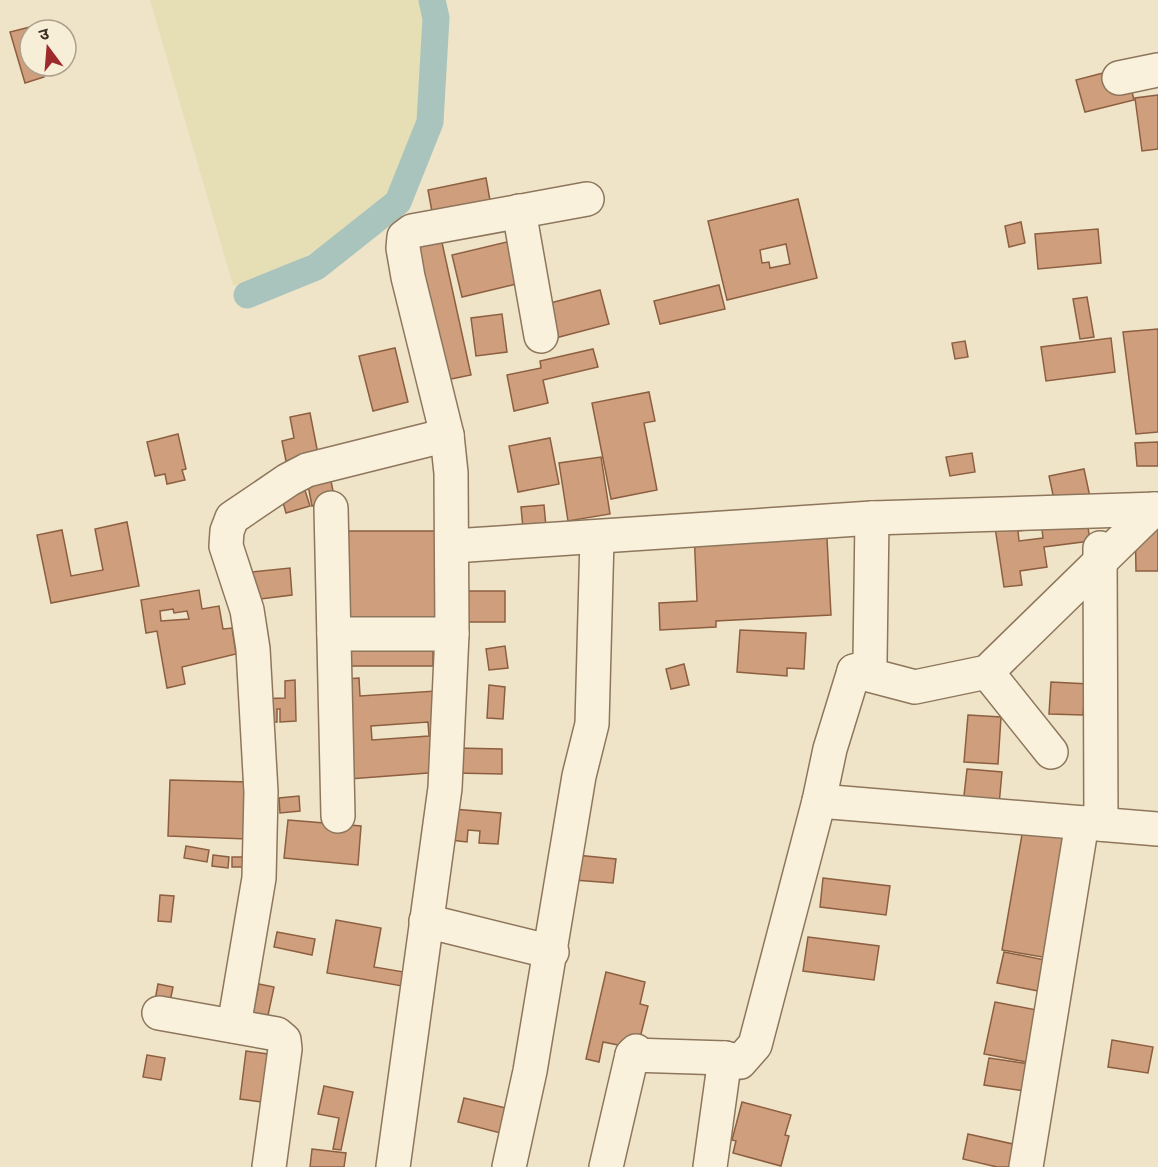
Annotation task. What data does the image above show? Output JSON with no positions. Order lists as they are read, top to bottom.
{
  "north": "top"
}
